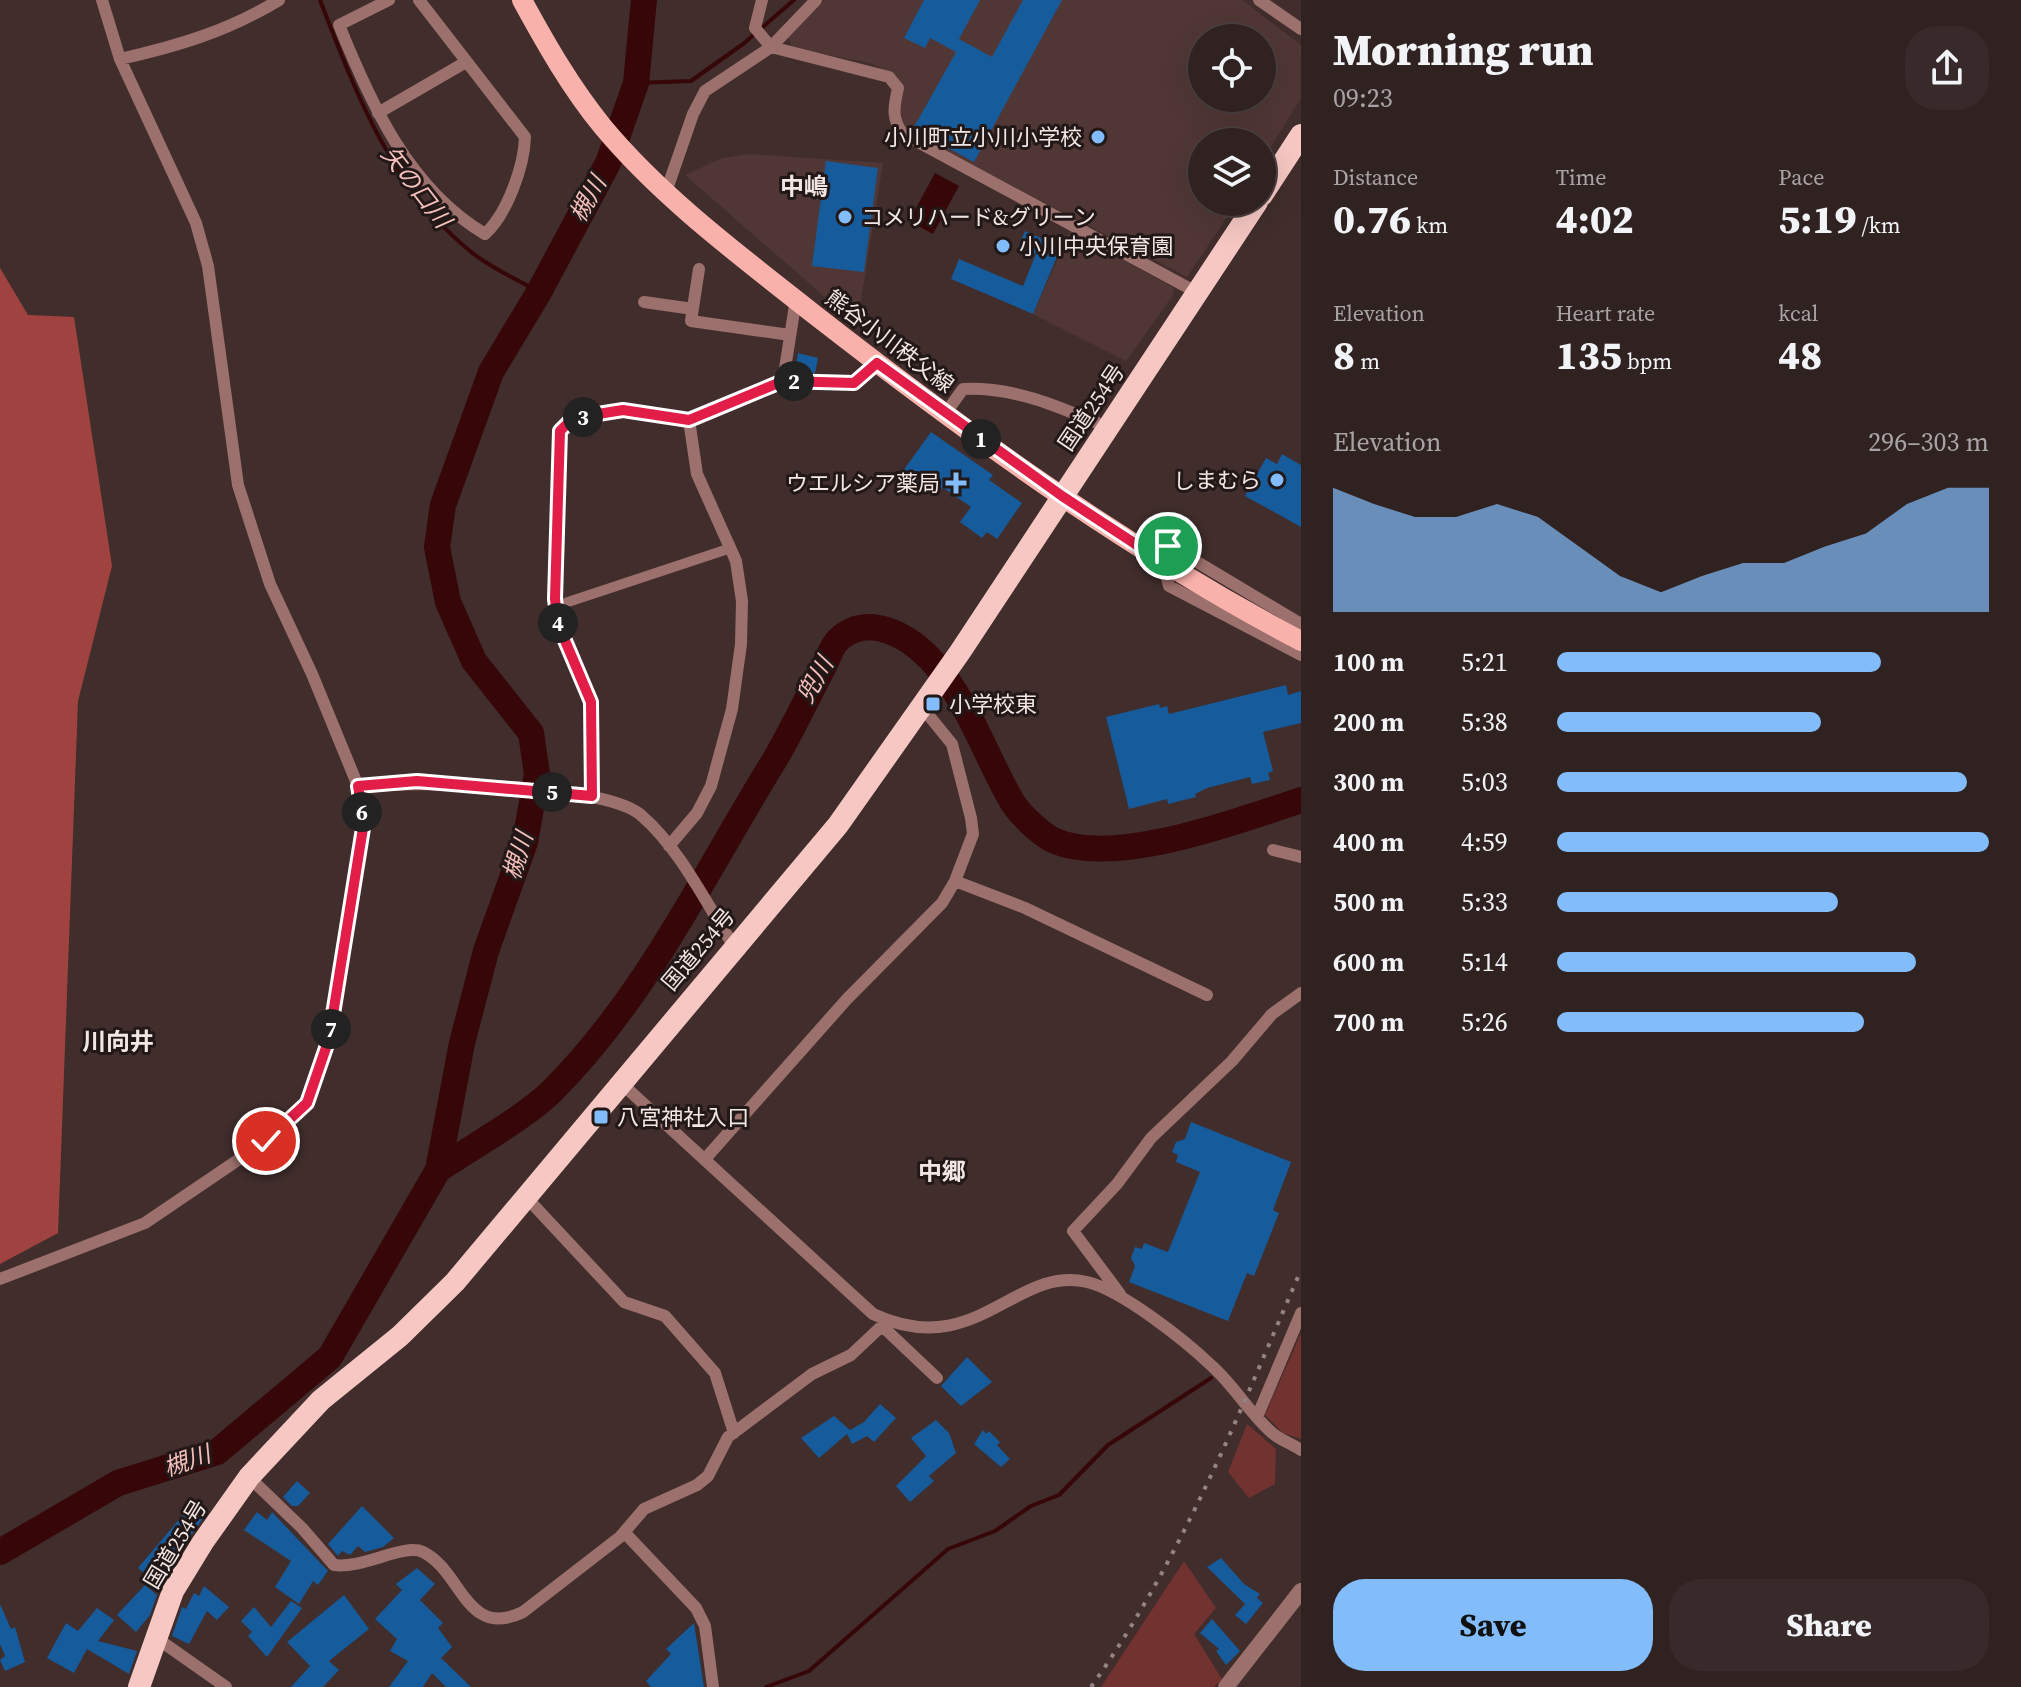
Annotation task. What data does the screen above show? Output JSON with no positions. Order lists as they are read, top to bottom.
{
  "streets": {
    "highway": ["国道254号"],
    "main road": ["熊谷小川秩父線"]
  },
  "crossings": [
    ["熊谷小川秩父線", "国道254号"]
  ],
  "districts": ["中嶋", "川向井", "中郷"],
  "water": ["矢の口川", "槻川", "兜川"],
  "places": {
    "other": [
      "小川町立小川小学校",
      "コメリハード&グリーン",
      "小川中央保育園",
      "しまむら"
    ],
    "health": ["ウエルシア薬局"],
    "transit": ["小学校東", "八宮神社入口"]
  },
  "page": {
    "heading": ["Morning run", "09:23"],
    "stats": [
      ["Distance", "0.76 km"],
      ["Time", "4:02"],
      ["Pace", "5:19 /km"],
      ["Elevation", "8 m"],
      ["Heart rate", "135 bpm"],
      ["kcal", "48"]
    ],
    "pins": [
      "2",
      "3",
      "1",
      "4",
      "5",
      "6",
      "7"
    ],
    "chart": ["Elevation", "296–303 m"],
    "list": [
      {
        "name": "100 m",
        "note": "5:21"
      },
      {
        "name": "200 m",
        "note": "5:38"
      },
      {
        "name": "300 m",
        "note": "5:03"
      },
      {
        "name": "400 m",
        "note": "4:59"
      },
      {
        "name": "500 m",
        "note": "5:33"
      },
      {
        "name": "600 m",
        "note": "5:14"
      },
      {
        "name": "700 m",
        "note": "5:26"
      }
    ],
    "buttons": ["Save", "Share"]
  }
}
